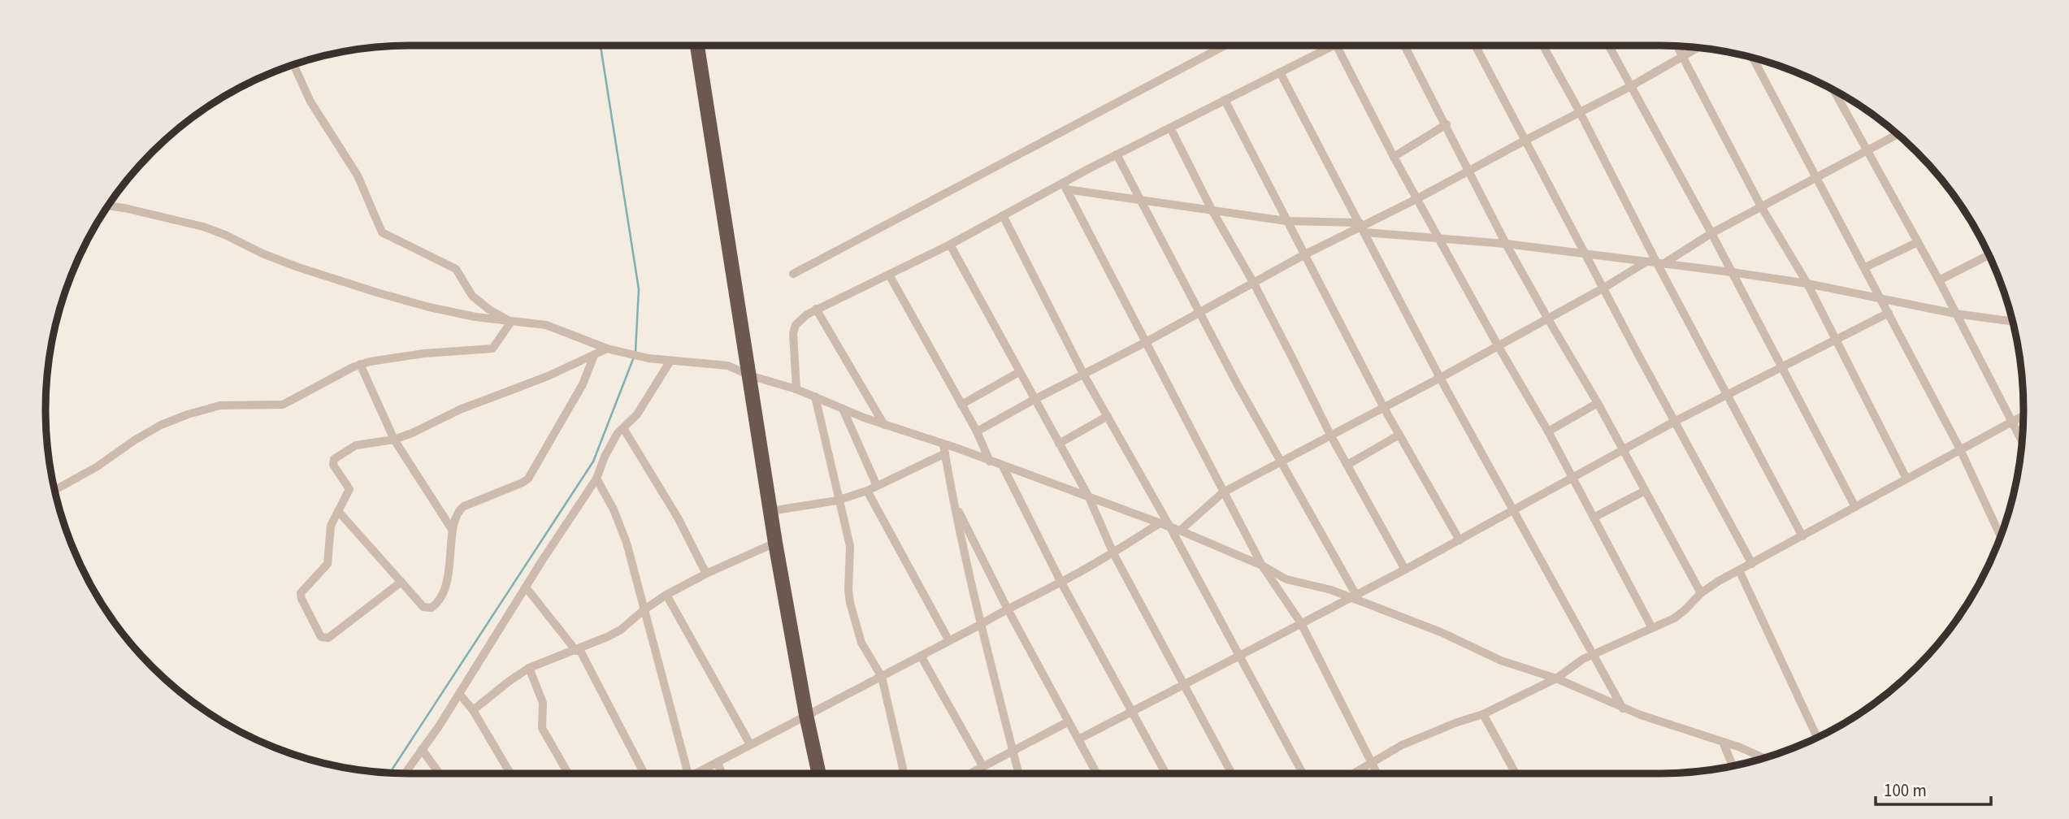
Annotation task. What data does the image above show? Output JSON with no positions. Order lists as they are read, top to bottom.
{
  "scale_bar": "100 m"
}
